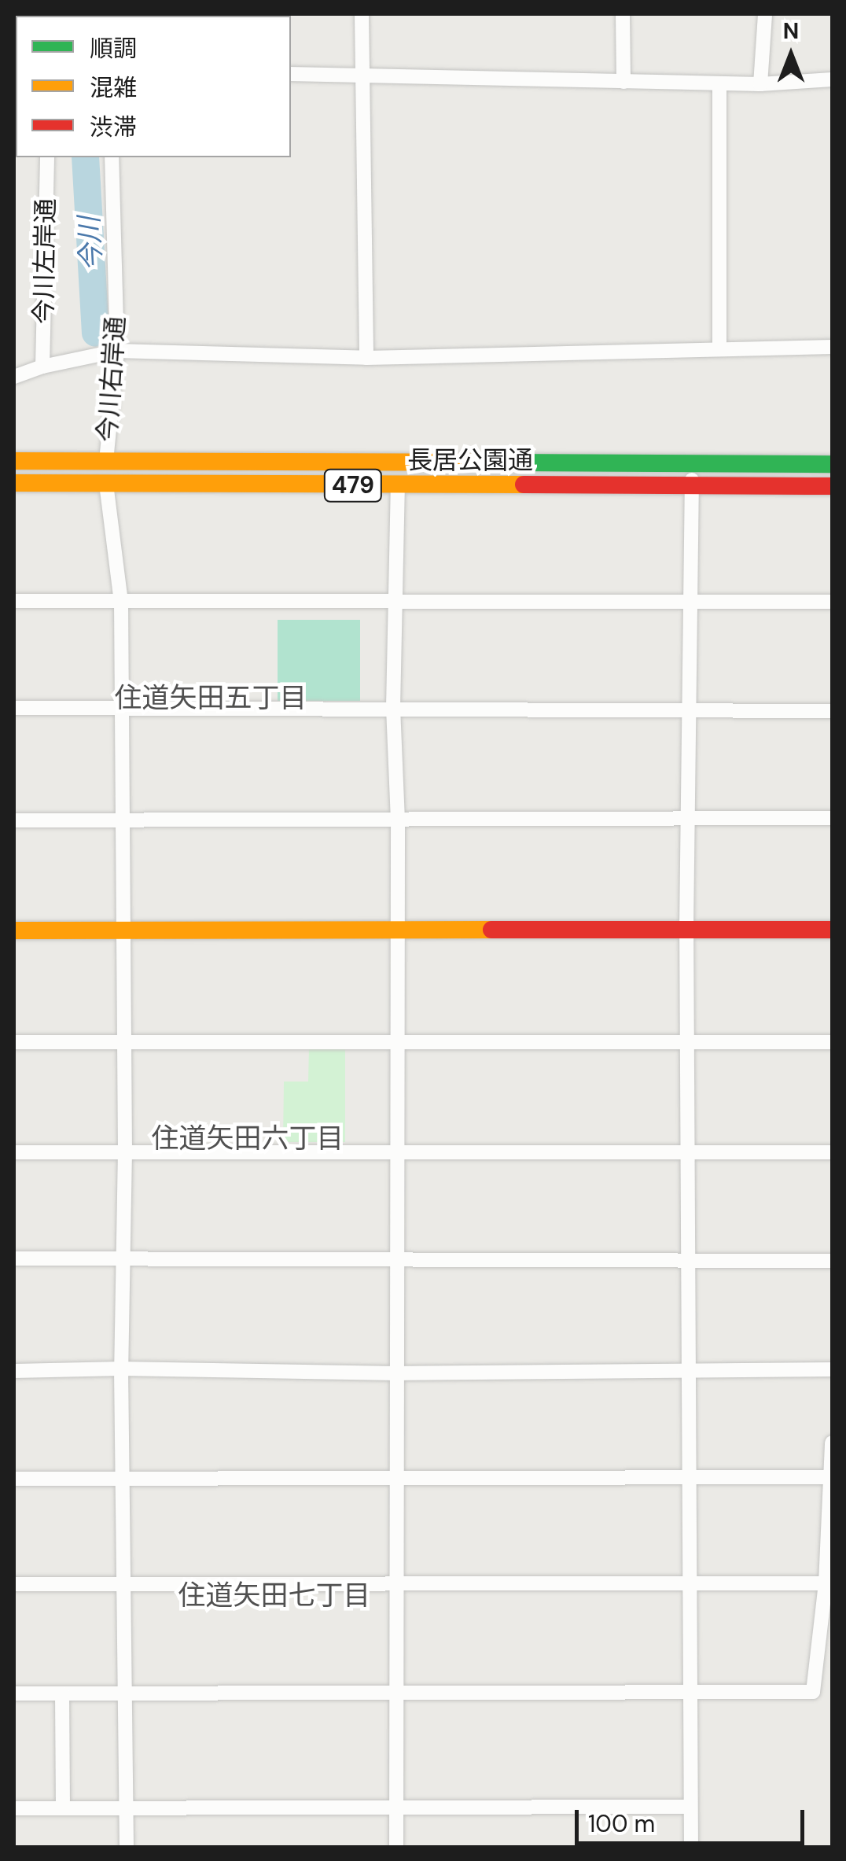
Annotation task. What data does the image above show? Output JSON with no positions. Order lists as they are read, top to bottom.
{
  "streets": {
    "main road": ["長居公園通", "479"],
    "street": ["今川左岸通", "今川右岸通"]
  },
  "crossings": [
    ["今川右岸通", "長居公園通"]
  ],
  "districts": ["住道矢田五丁目", "住道矢田六丁目", "住道矢田七丁目"],
  "water": ["今川"],
  "legend": ["順調", "混雑", "渋滞"],
  "scale_bar": "100 m",
  "north": "top"
}
